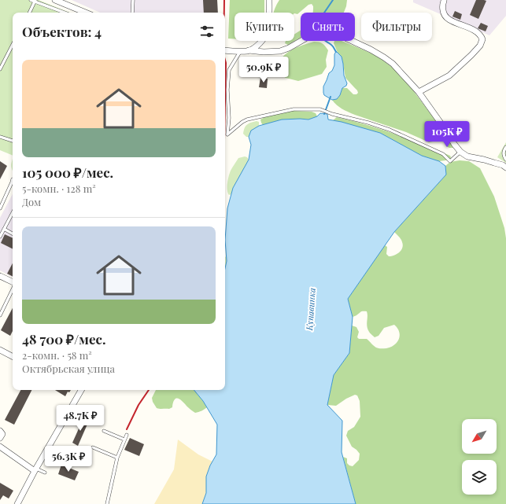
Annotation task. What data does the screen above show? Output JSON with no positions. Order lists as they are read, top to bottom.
{
  "water": ["Купавинка"],
  "north": "bottom left",
  "page": {
    "chip": ["Купить", "Снять", "Фильтры"],
    "heading": "Объектов: 4",
    "list": [
      {
        "name": "105 000 ₽/мес.",
        "note": "5-комн. · 128 m² · Дом"
      },
      {
        "name": "48 700 ₽/мес.",
        "note": "2-комн. · 58 m² · Октябрьская улица"
      }
    ],
    "price": [
      "50.9K ₽",
      "105K ₽",
      "48.7K ₽",
      "56.3K ₽"
    ]
  }
}
